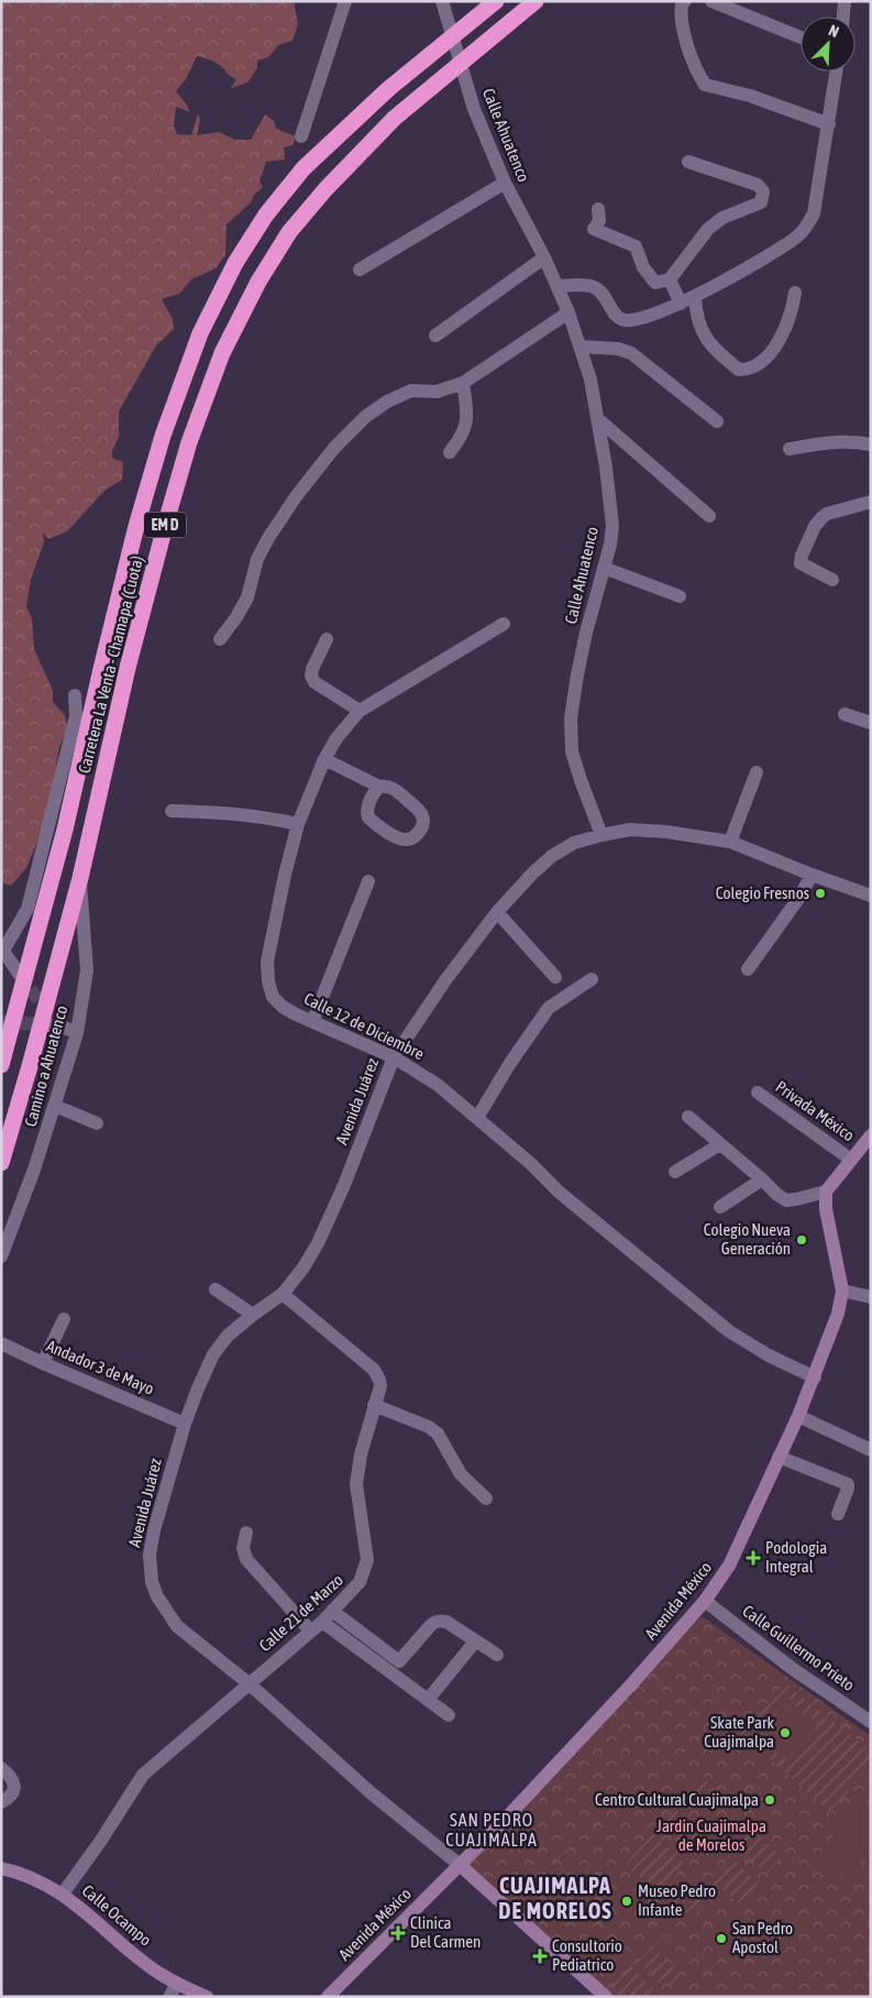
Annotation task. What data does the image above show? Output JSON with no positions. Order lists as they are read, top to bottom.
{
  "streets": {
    "highway": ["EM D", "Carretera La Venta - Chamapa (Cuota)"],
    "main road": ["Avenida Juárez", "Avenida México", "Calle Ocampo"],
    "street": [
      "Calle Ahuatenco",
      "Calle 12 de Diciembre",
      "Camino a Ahuatenco",
      "Privada México",
      "Andador 3 de Mayo",
      "Calle 21 de Marzo",
      "Calle Guillermo Prieto"
    ]
  },
  "crossings": [
    ["Calle Ahuatenco", "Avenida Juárez"],
    ["Carretera La Venta - Chamapa (Cuota)", "Camino a Ahuatenco"],
    ["Calle 12 de Diciembre", "Avenida Juárez"],
    ["Calle 12 de Diciembre", "Avenida México"],
    ["Avenida Juárez", "Andador 3 de Mayo"],
    ["Avenida Juárez", "Avenida México"],
    ["Avenida Juárez", "Calle 21 de Marzo"],
    ["Avenida México", "Calle Guillermo Prieto"],
    ["Calle 21 de Marzo", "Calle Ocampo"]
  ],
  "districts": ["SAN PEDRO CUAJIMALPA", "CUAJIMALPA DE MORELOS"],
  "parks": ["Jardin Cuajimalpa de Morelos"],
  "places": {
    "other": [
      "Colegio Fresnos",
      "Colegio Nueva Generación",
      "Skate Park Cuajimalpa",
      "Centro Cultural Cuajimalpa",
      "Museo Pedro Infante",
      "San Pedro Apostol"
    ],
    "health": ["Podologia Integral", "Clinica Del Carmen", "Consultorio Pediatrico"]
  },
  "north": "top right"
}
